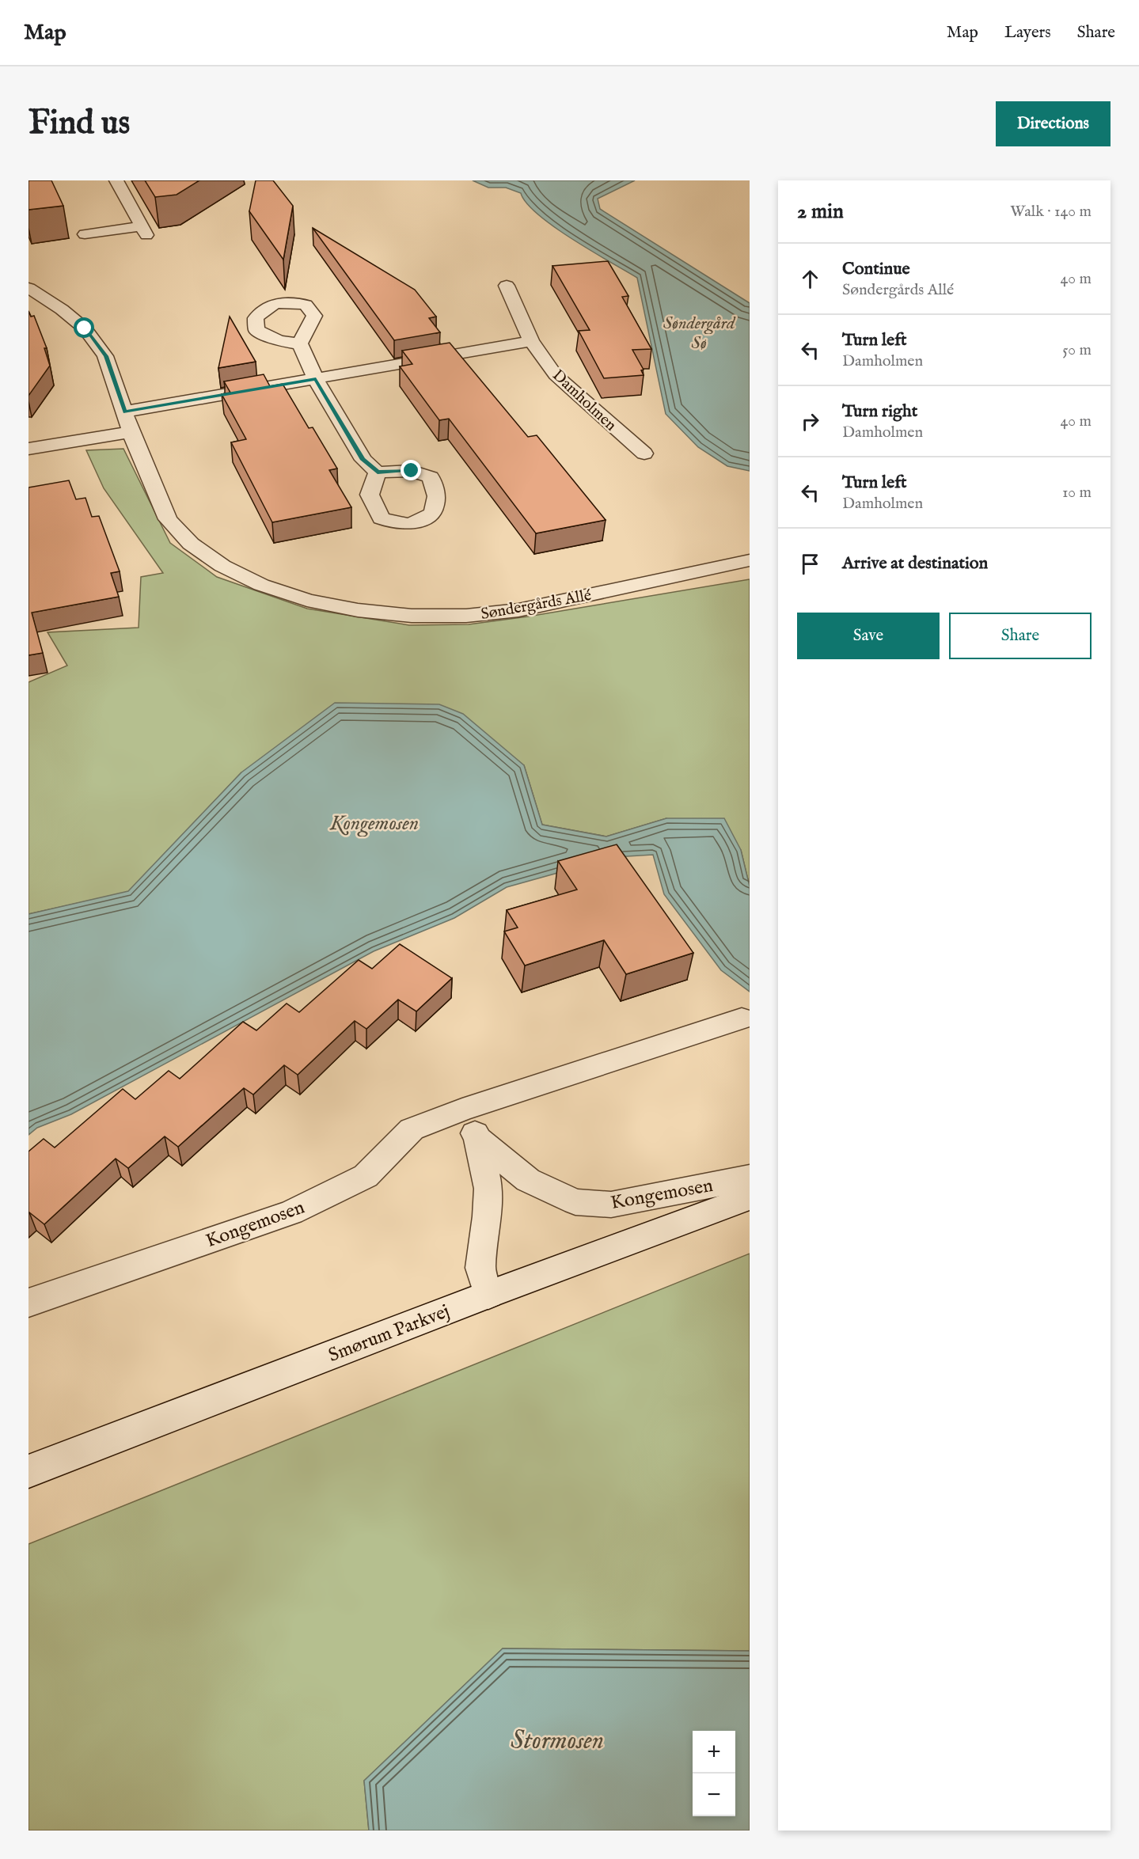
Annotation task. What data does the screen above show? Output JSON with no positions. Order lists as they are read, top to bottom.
{
  "streets": {
    "street": [
      "Damholmen",
      "Søndergårds Allé",
      "Kongemosen",
      "Smørum Parkvej"
    ]
  },
  "crossings": [
    ["Kongemosen", "Smørum Parkvej"]
  ],
  "water": ["Søndergård Sø", "Kongemosen", "Stormosen"],
  "page": {
    "header": "Map",
    "nav": ["Map", "Layers", "Share"],
    "buttons": [
      "Directions",
      ["Save", "Share"]
    ],
    "title": "Find us",
    "heading": ["2 min", "Walk · 140 m"],
    "list": [
      ["Continue", "Søndergårds Allé", "40 m"],
      ["Turn left", "Damholmen", "50 m"],
      ["Turn right", "Damholmen", "40 m"],
      ["Turn left", "Damholmen", "10 m"],
      "Arrive at destination"
    ],
    "map_buttons": ["+", "−"]
  }
}
